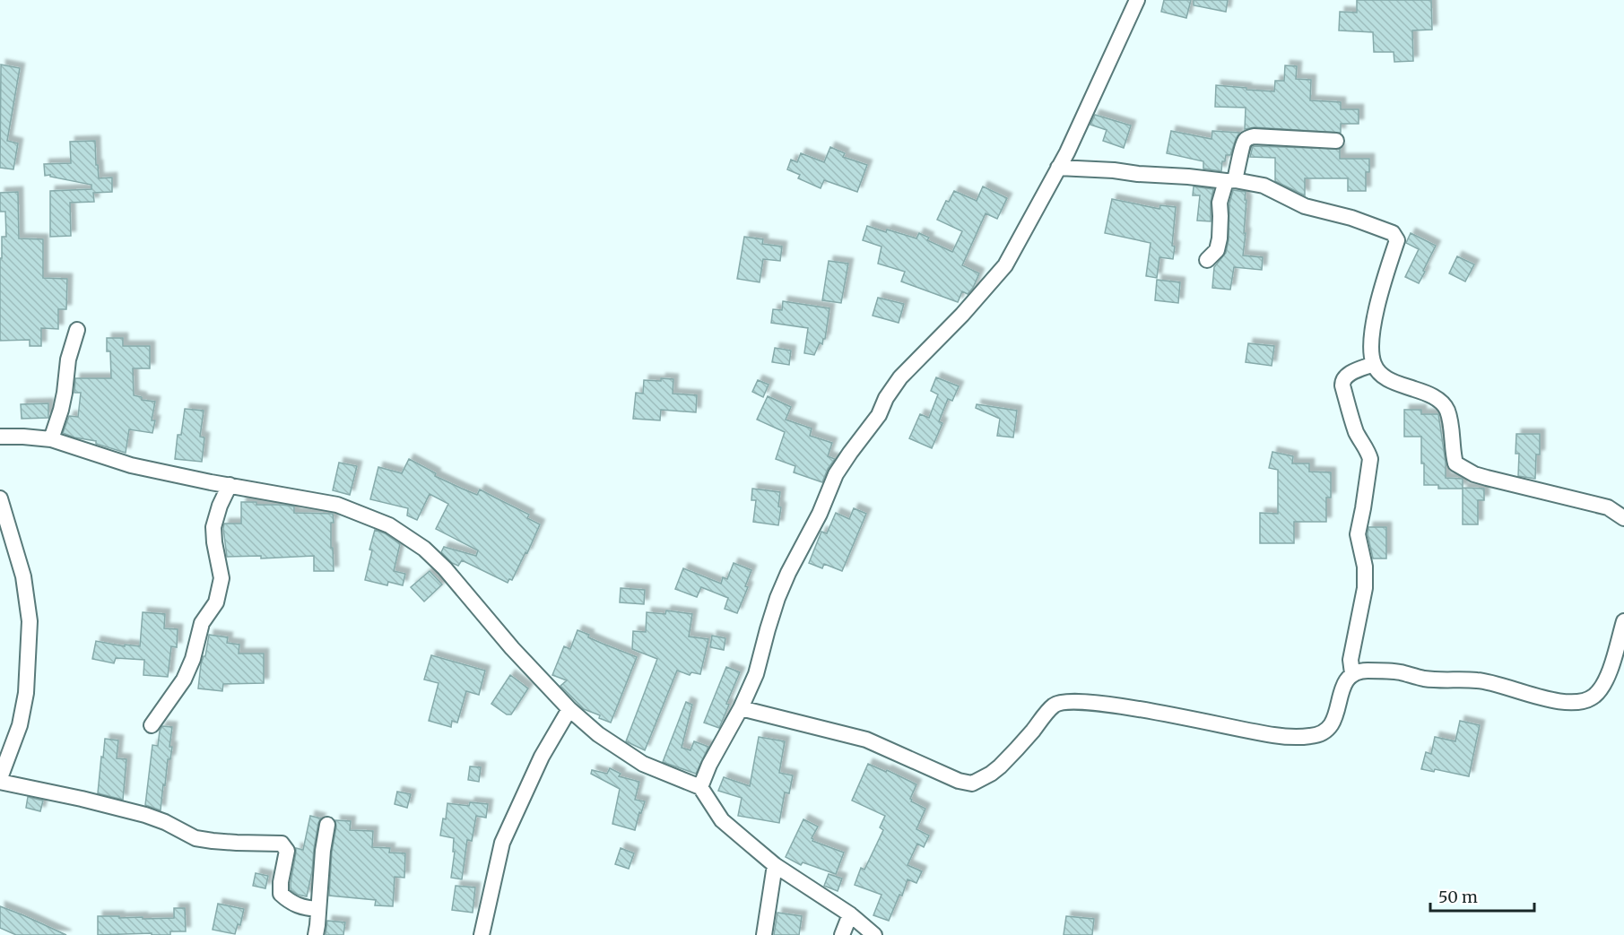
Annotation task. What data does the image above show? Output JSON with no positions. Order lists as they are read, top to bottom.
{
  "scale_bar": "50 m"
}
